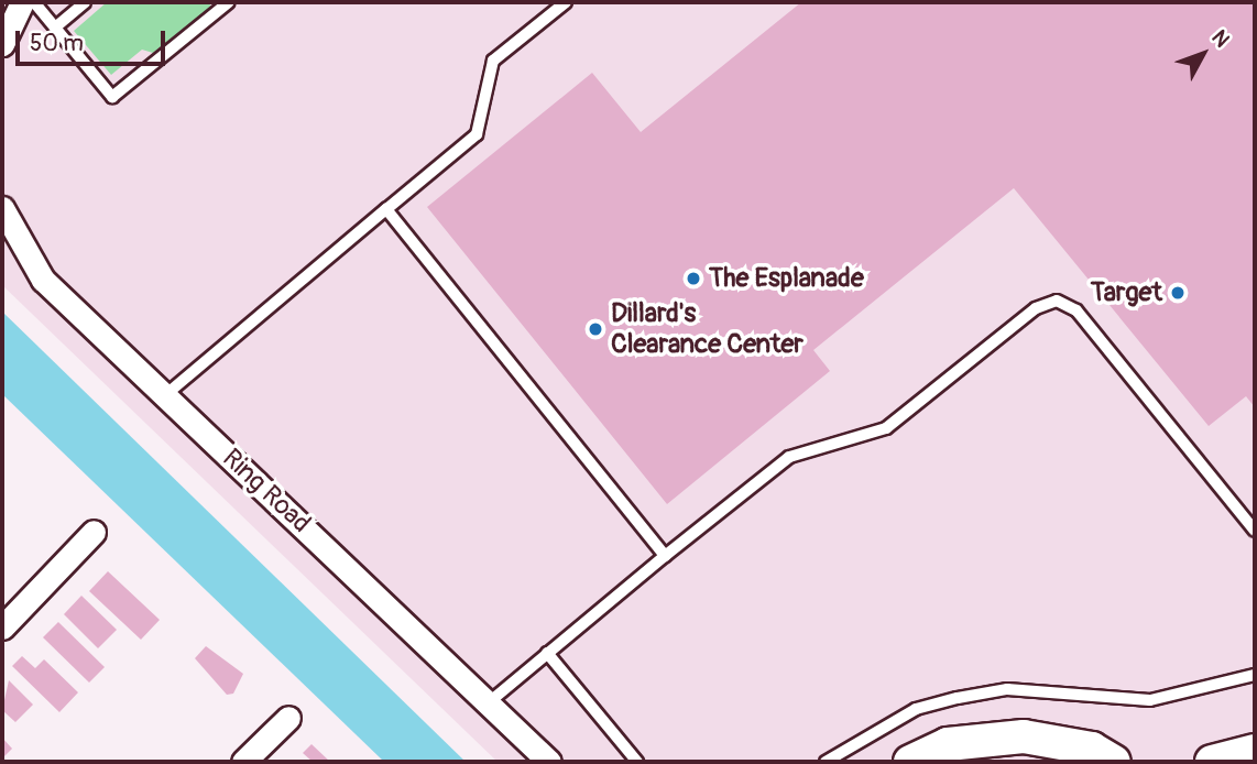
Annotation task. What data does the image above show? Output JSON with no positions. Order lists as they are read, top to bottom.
{
  "streets": {
    "street": ["Ring Road"]
  },
  "places": ["The Esplanade", "Target", "Dillard's Clearance Center"],
  "scale_bar": "50 m",
  "north": "top right"
}
